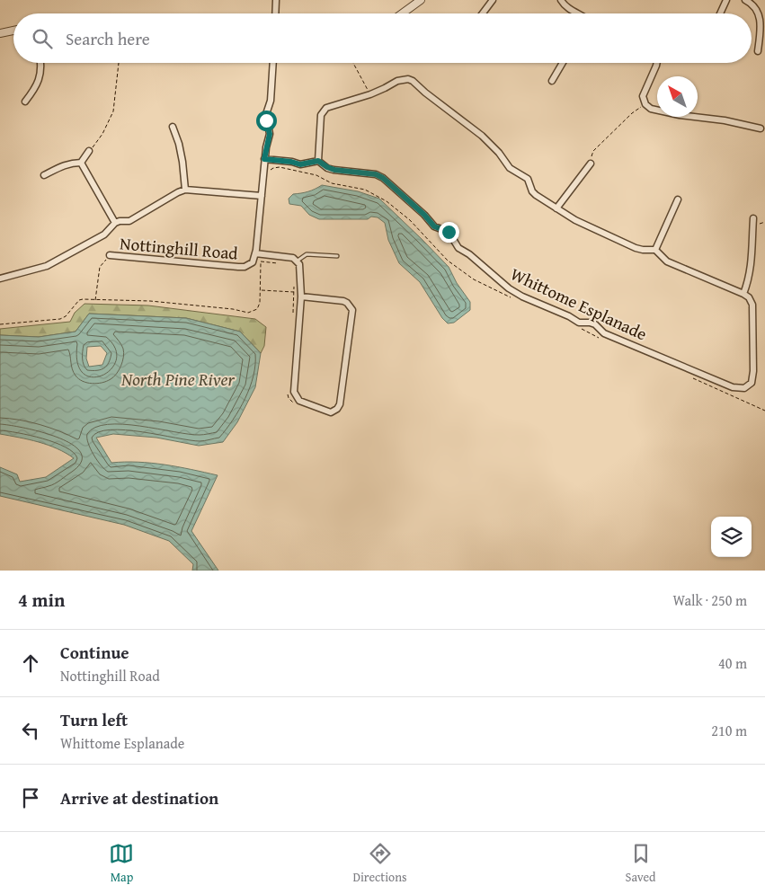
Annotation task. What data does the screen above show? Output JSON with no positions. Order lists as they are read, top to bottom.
{
  "streets": {
    "street": ["Nottinghill Road", "Whittome Esplanade"]
  },
  "water": ["North Pine River"],
  "north": "top left",
  "page": {
    "search": "Search here",
    "heading": ["4 min", "Walk · 250 m"],
    "list": [
      ["Continue", "Nottinghill Road", "40 m"],
      ["Turn left", "Whittome Esplanade", "210 m"],
      "Arrive at destination"
    ],
    "nav": ["Map", "Directions", "Saved"]
  }
}
